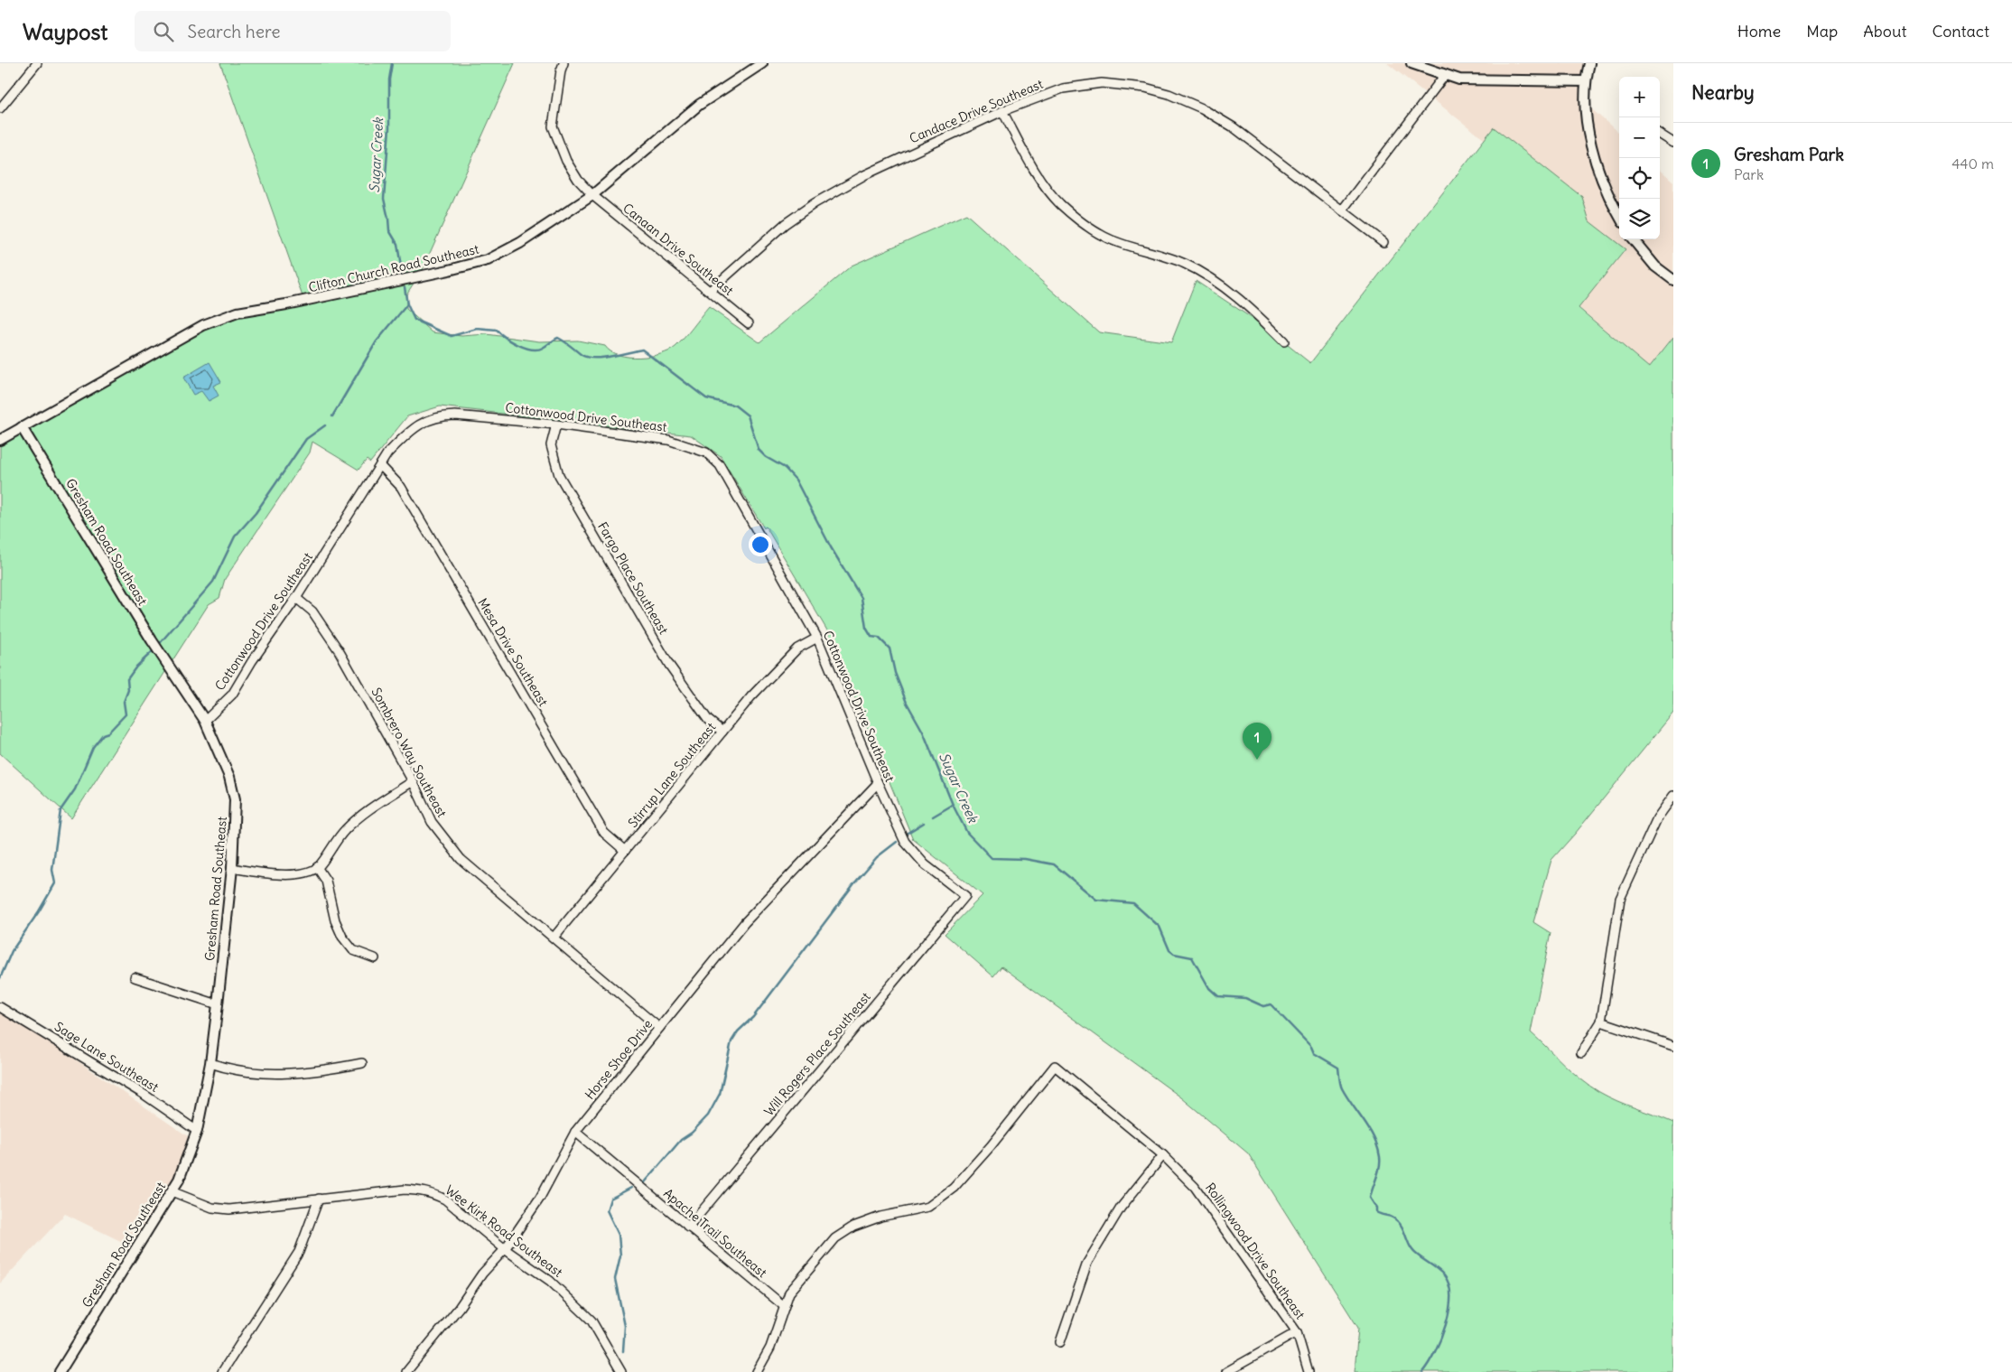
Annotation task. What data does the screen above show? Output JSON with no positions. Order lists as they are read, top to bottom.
{
  "streets": {
    "street": [
      "Candace Drive Southeast",
      "Canaan Drive Southeast",
      "Clifton Church Road Southeast",
      "Cottonwood Drive Southeast",
      "Gresham Road Southeast",
      "Fargo Place Southeast",
      "Mesa Drive Southeast",
      "Sombrero Way Southeast",
      "Stirrup Lane Southeast",
      "Will Rogers Place Southeast",
      "Sage Lane Southeast",
      "Horse Shoe Drive",
      "Wee Kirk Road Southeast",
      "Apache Trail Southeast",
      "Rollingwood Drive Southeast"
    ]
  },
  "crossings": [
    ["Candace Drive Southeast", "Canaan Drive Southeast"],
    ["Canaan Drive Southeast", "Clifton Church Road Southeast"],
    ["Clifton Church Road Southeast", "Gresham Road Southeast"],
    ["Cottonwood Drive Southeast", "Gresham Road Southeast"],
    ["Cottonwood Drive Southeast", "Fargo Place Southeast"],
    ["Cottonwood Drive Southeast", "Mesa Drive Southeast"],
    ["Cottonwood Drive Southeast", "Sombrero Way Southeast"],
    ["Cottonwood Drive Southeast", "Stirrup Lane Southeast"],
    ["Cottonwood Drive Southeast", "Will Rogers Place Southeast"],
    ["Cottonwood Drive Southeast", "Horse Shoe Drive"],
    ["Gresham Road Southeast", "Sage Lane Southeast"],
    ["Gresham Road Southeast", "Wee Kirk Road Southeast"],
    ["Fargo Place Southeast", "Stirrup Lane Southeast"],
    ["Mesa Drive Southeast", "Stirrup Lane Southeast"],
    ["Sombrero Way Southeast", "Stirrup Lane Southeast"],
    ["Sombrero Way Southeast", "Horse Shoe Drive"],
    ["Will Rogers Place Southeast", "Apache Trail Southeast"],
    ["Horse Shoe Drive", "Wee Kirk Road Southeast"],
    ["Horse Shoe Drive", "Apache Trail Southeast"],
    ["Apache Trail Southeast", "Rollingwood Drive Southeast"]
  ],
  "water": ["Sugar Creek"],
  "page": {
    "header": "Waypost",
    "search": "Search here",
    "nav": [
      "Home",
      "Map",
      "About",
      "Contact"
    ],
    "heading": "Nearby",
    "map_buttons": ["+", "−"],
    "list": [
      {
        "mark": "1",
        "name": "Gresham Park",
        "note": "Park",
        "value": "440 m"
      }
    ],
    "pins": "1"
  }
}
